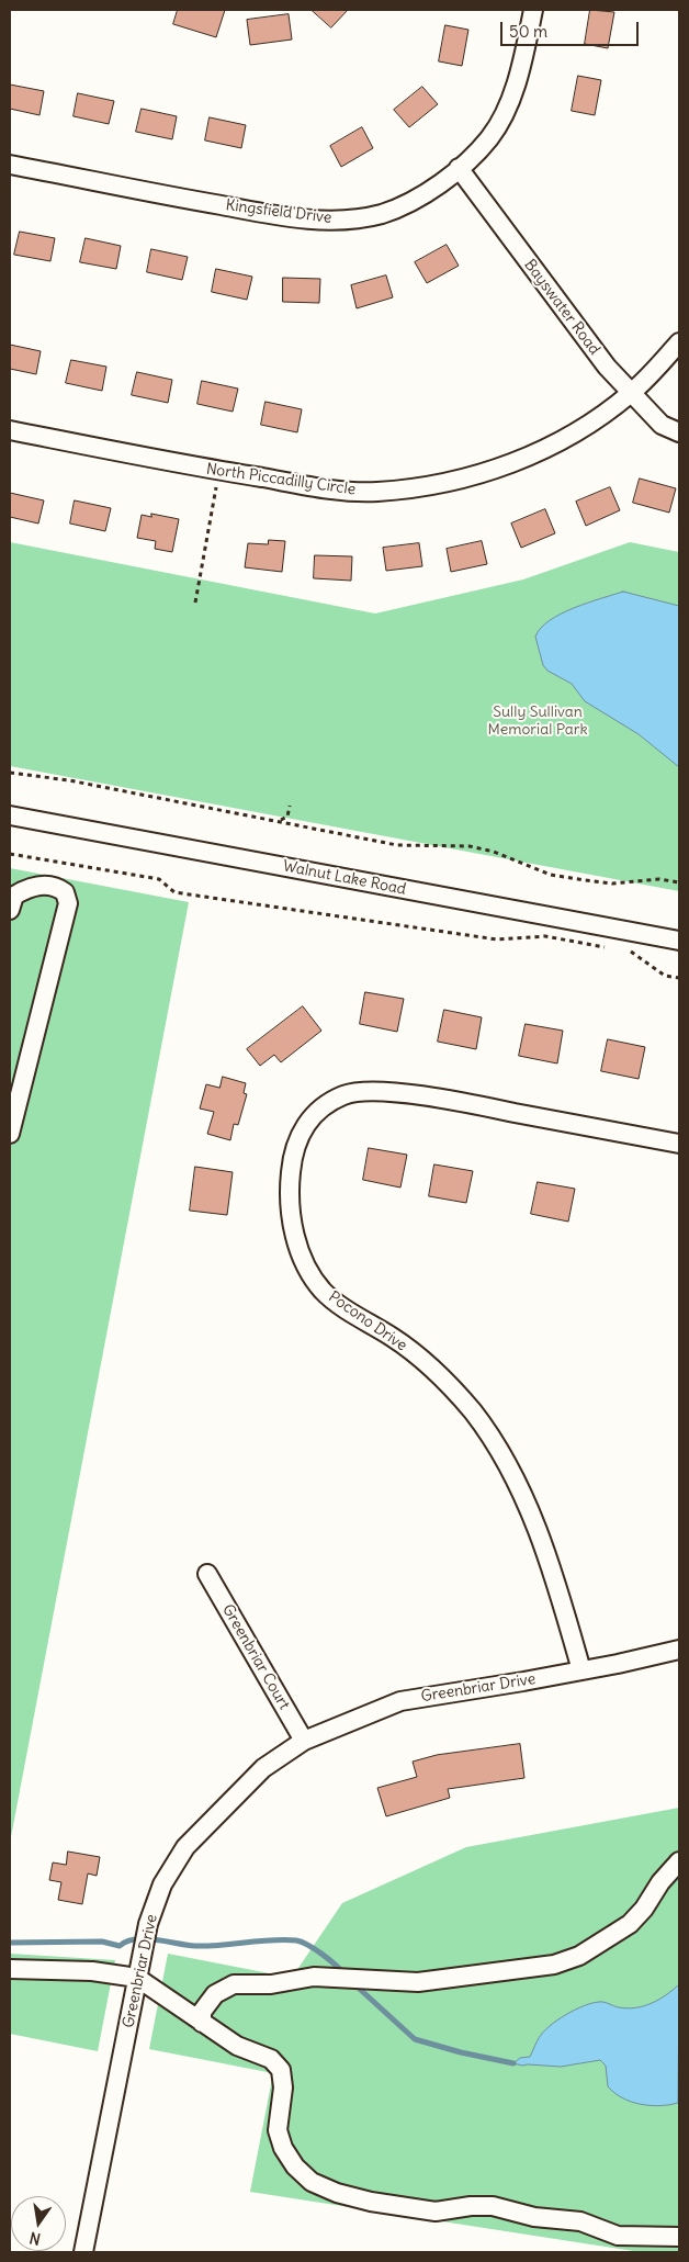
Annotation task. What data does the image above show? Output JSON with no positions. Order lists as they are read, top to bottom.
{
  "streets": {
    "street": [
      "Kingsfield Drive",
      "Bayswater Road",
      "North Piccadilly Circle",
      "Walnut Lake Road",
      "Pocono Drive",
      "Greenbriar Court",
      "Greenbriar Drive"
    ]
  },
  "crossings": [
    ["Kingsfield Drive", "Bayswater Road"],
    ["Bayswater Road", "North Piccadilly Circle"],
    ["Pocono Drive", "Greenbriar Drive"],
    ["Greenbriar Court", "Greenbriar Drive"]
  ],
  "parks": ["Sully Sullivan Memorial Park"],
  "scale_bar": "50 m",
  "north": "bottom"
}
